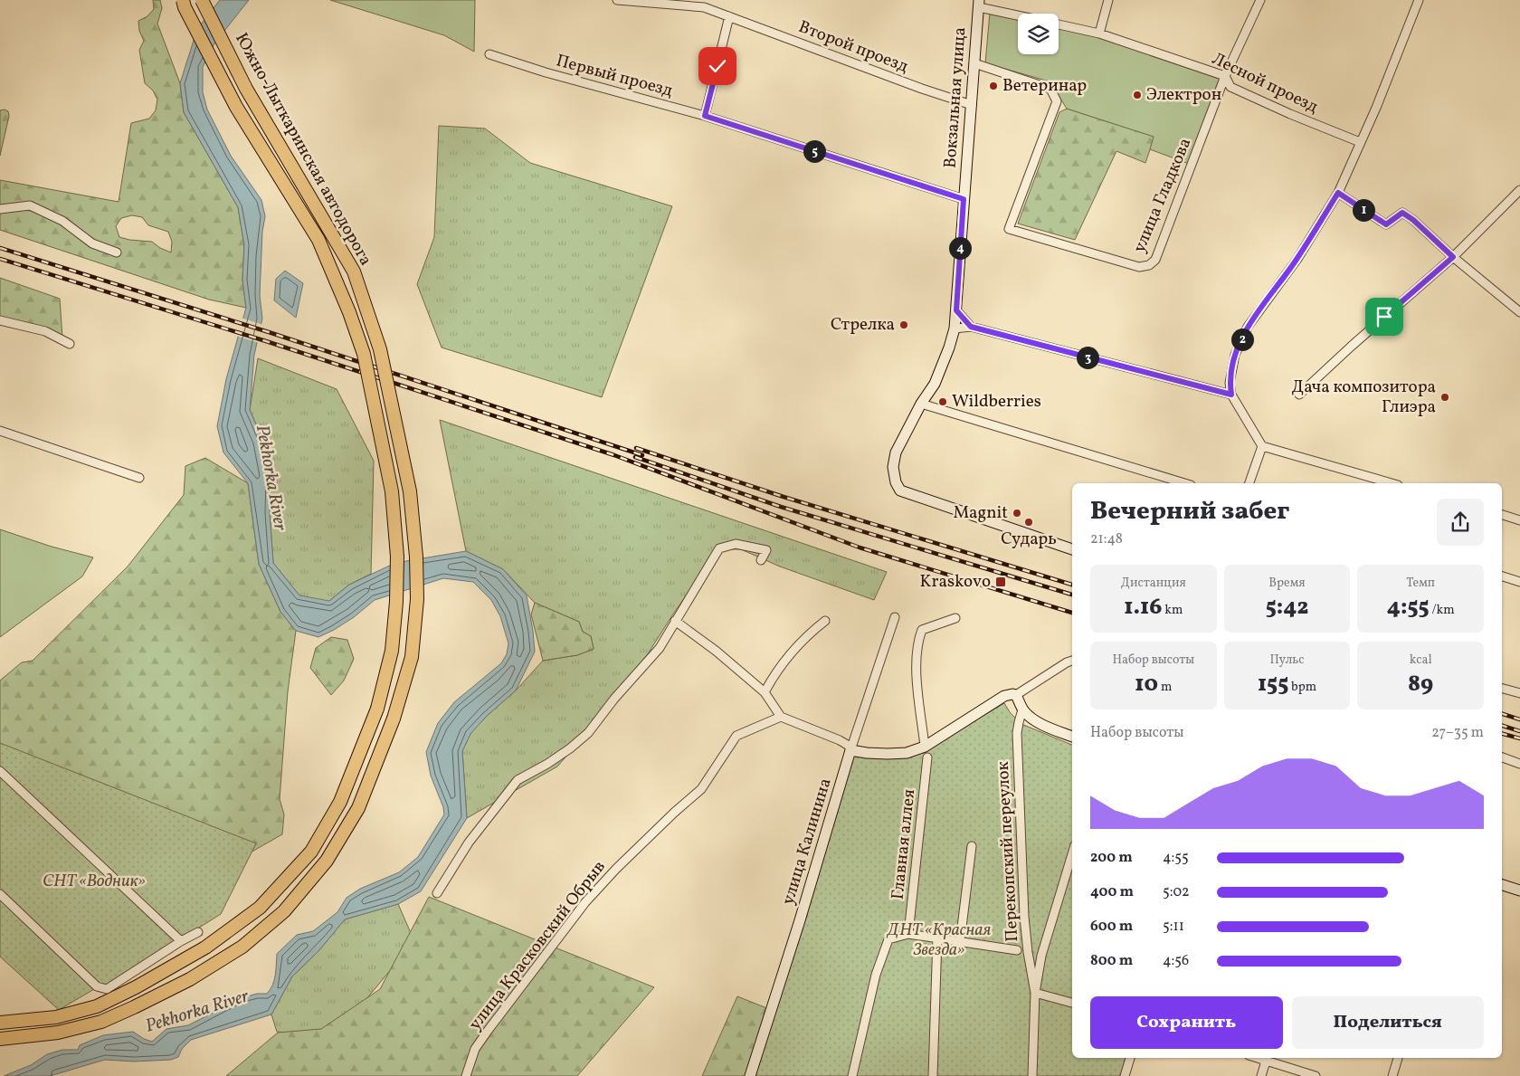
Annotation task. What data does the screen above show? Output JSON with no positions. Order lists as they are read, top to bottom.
{
  "streets": {
    "main road": ["Южно-Лыткаринская автодорога"],
    "street": [
      "Второй проезд",
      "Первый проезд",
      "Лесной проезд",
      "Вокзальная улица",
      "улица Гладкова",
      "улица Калинина",
      "Главная аллея",
      "Перекопский переулок",
      "улица Красковский Обрыв"
    ]
  },
  "crossings": [
    ["Второй проезд", "Вокзальная улица"],
    ["Первый проезд", "Вокзальная улица"],
    ["Лесной проезд", "улица Гладкова"],
    ["Вокзальная улица", "улица Гладкова"]
  ],
  "water": ["Pekhorka River"],
  "parks": ["СНТ «Водник»", "ДНТ «Красная Звезда»"],
  "places": {
    "other": [
      "Ветеринар",
      "Электрон",
      "Стрелка",
      "Дача композитора Глиэра",
      "Wildberries",
      "Magnit",
      "Сударь"
    ],
    "transit": ["Kraskovo"]
  },
  "page": {
    "pins": [
      "5",
      "1",
      "4",
      "2",
      "3"
    ],
    "heading": ["Вечерний забег", "21:48"],
    "stats": [
      ["Дистанция", "1.16 km"],
      ["Время", "5:42"],
      ["Темп", "4:55 /km"],
      ["Набор высоты", "10 m"],
      ["Пульс", "155 bpm"],
      ["kcal", "89"]
    ],
    "chart": ["Набор высоты", "27–35 m"],
    "list": [
      {
        "name": "200 m",
        "note": "4:55"
      },
      {
        "name": "400 m",
        "note": "5:02"
      },
      {
        "name": "600 m",
        "note": "5:11"
      },
      {
        "name": "800 m",
        "note": "4:56"
      }
    ],
    "buttons": ["Сохранить", "Поделиться"]
  }
}
